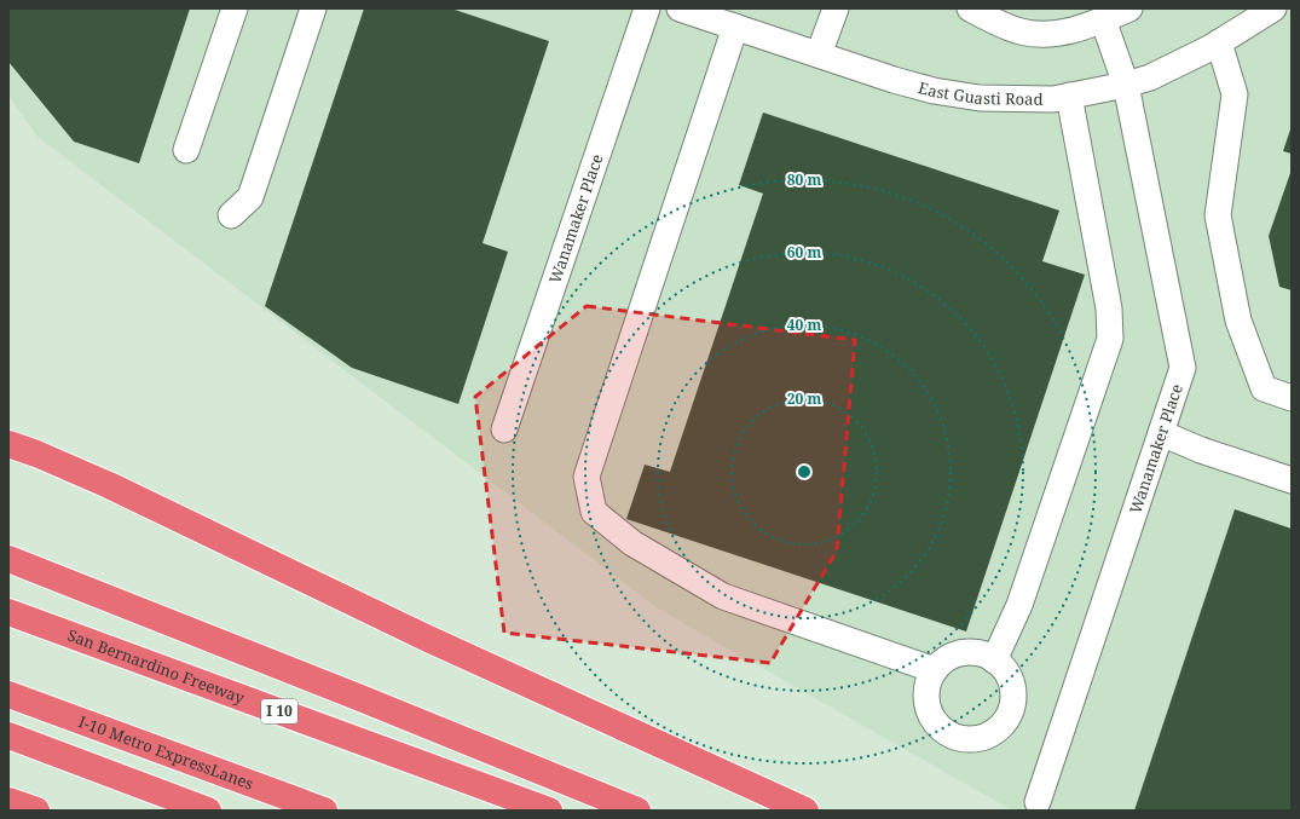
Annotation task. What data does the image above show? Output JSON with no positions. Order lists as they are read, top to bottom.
{
  "streets": {
    "highway": ["San Bernardino Freeway", "I 10", "I-10 Metro ExpressLanes"],
    "street": ["East Guasti Road", "Wanamaker Place"]
  },
  "crossings": [
    ["East Guasti Road", "Wanamaker Place"]
  ],
  "rings": [
    "80 m",
    "60 m",
    "40 m",
    "20 m"
  ]
}
